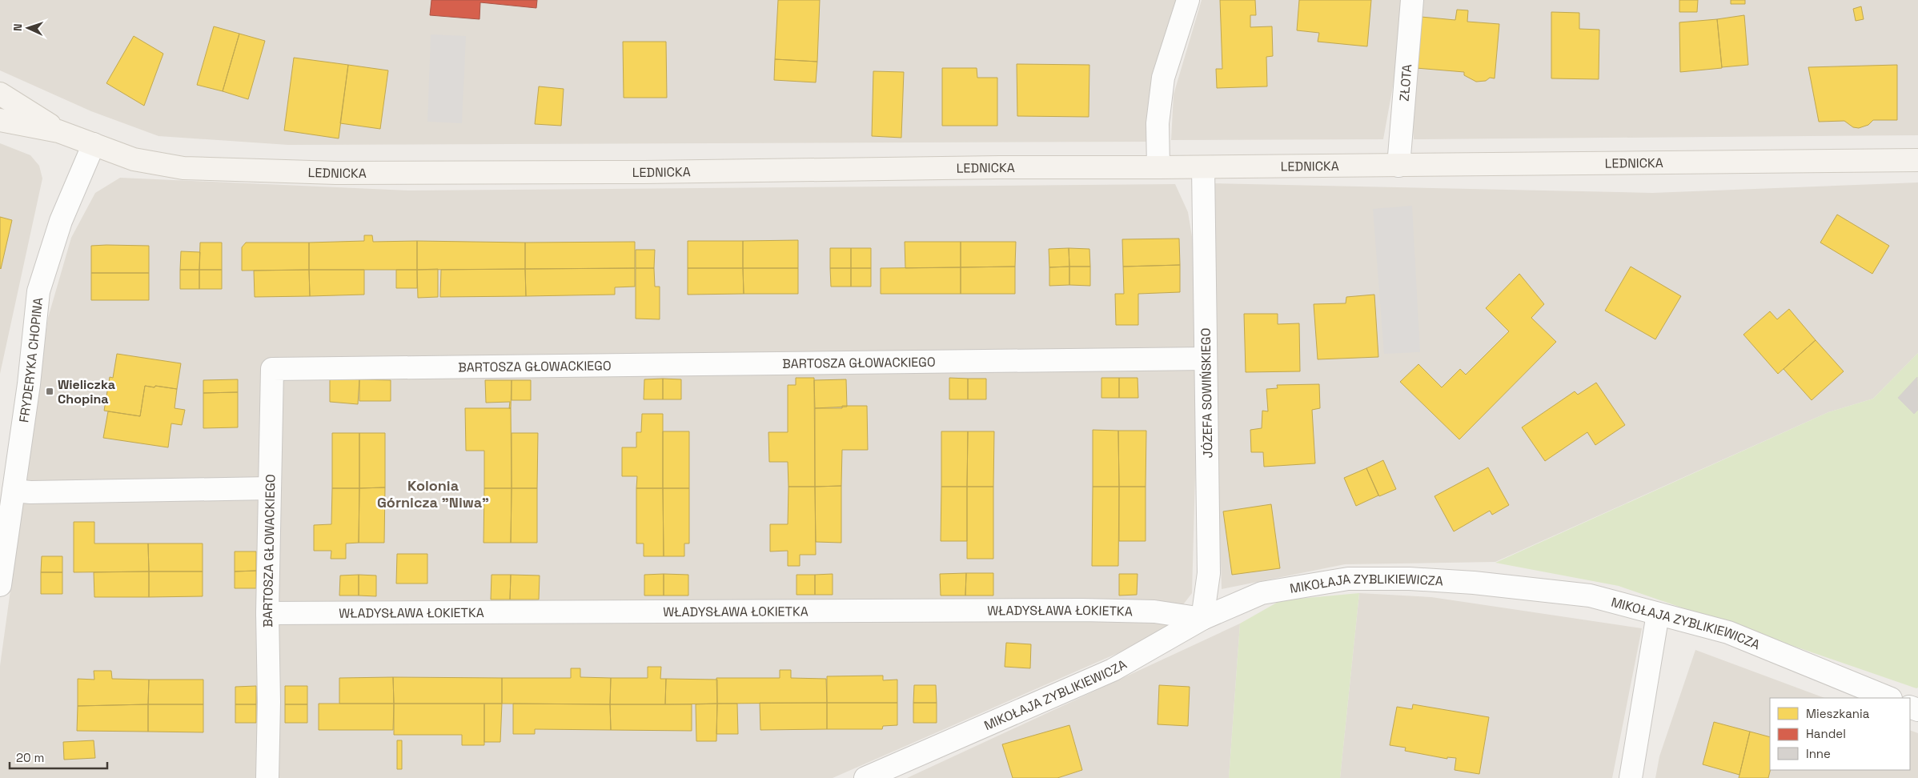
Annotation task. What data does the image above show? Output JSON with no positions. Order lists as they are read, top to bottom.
{
  "streets": {
    "main road": ["LEDNICKA"],
    "street": [
      "ZŁOTA",
      "FRYDERYKA CHOPINA",
      "BARTOSZA GŁOWACKIEGO",
      "JÓZEFA SOWIŃSKIEGO",
      "MIKOŁAJA ZYBLIKIEWICZA",
      "WŁADYSŁAWA ŁOKIETKA"
    ]
  },
  "crossings": [
    ["ZŁOTA", "LEDNICKA"],
    ["LEDNICKA", "FRYDERYKA CHOPINA"],
    ["LEDNICKA", "JÓZEFA SOWIŃSKIEGO"],
    ["BARTOSZA GŁOWACKIEGO", "JÓZEFA SOWIŃSKIEGO"],
    ["BARTOSZA GŁOWACKIEGO", "WŁADYSŁAWA ŁOKIETKA"],
    ["JÓZEFA SOWIŃSKIEGO", "MIKOŁAJA ZYBLIKIEWICZA"],
    ["JÓZEFA SOWIŃSKIEGO", "WŁADYSŁAWA ŁOKIETKA"],
    ["MIKOŁAJA ZYBLIKIEWICZA", "WŁADYSŁAWA ŁOKIETKA"]
  ],
  "districts": ["Kolonia Górnicza \"Niwa\""],
  "places": {
    "transit": ["Wieliczka Chopina"]
  },
  "legend": ["Mieszkania", "Handel", "Inne"],
  "scale_bar": "20 m",
  "north": "left"
}
